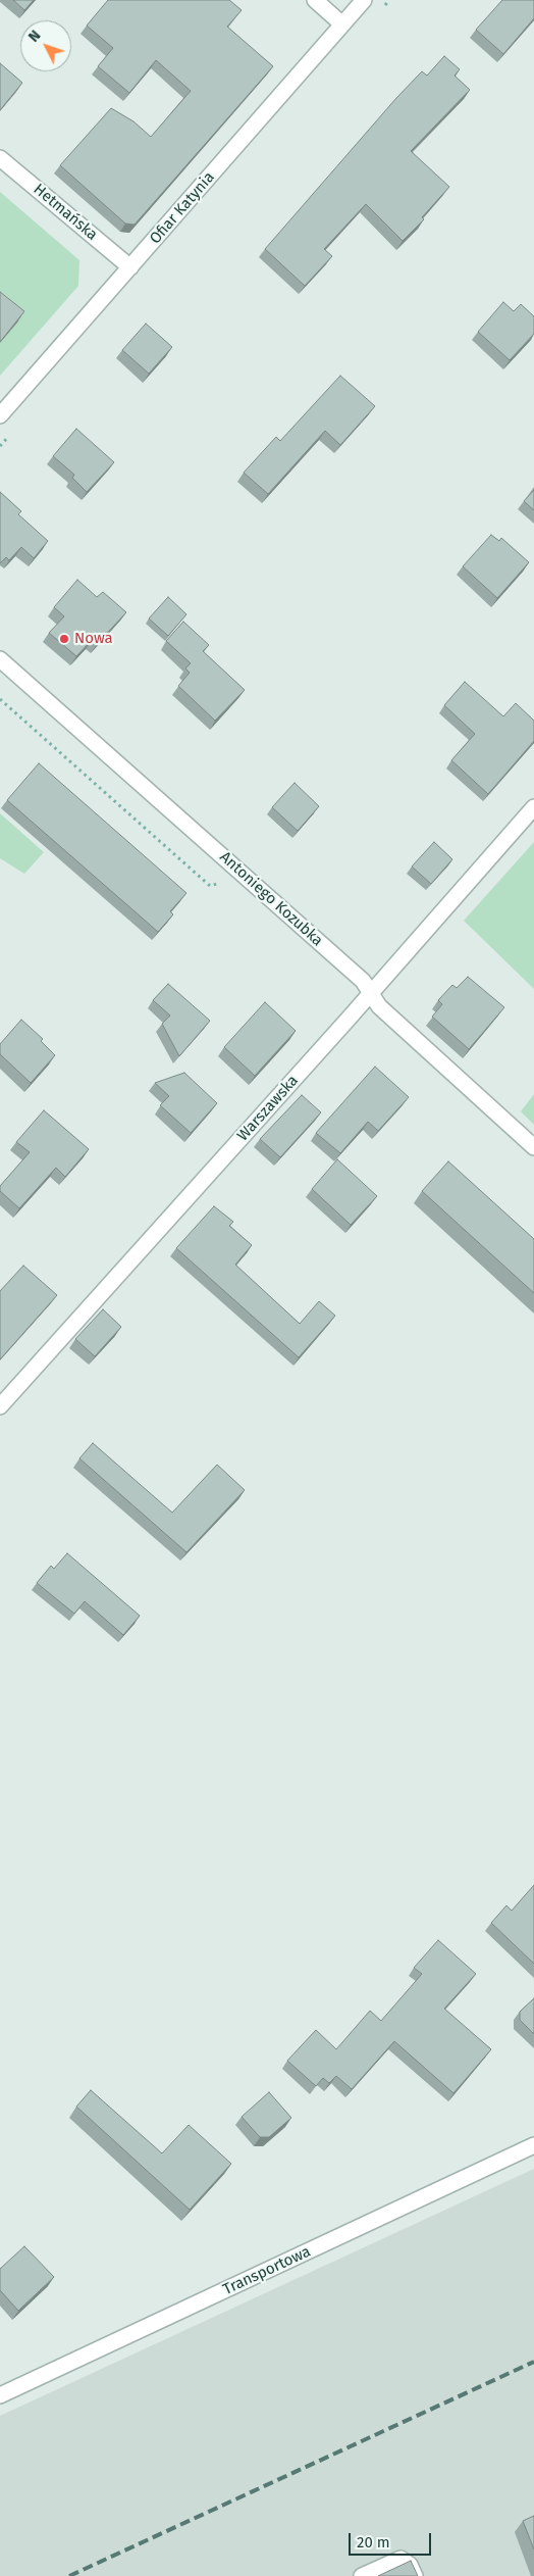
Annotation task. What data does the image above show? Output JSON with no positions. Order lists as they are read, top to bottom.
{
  "streets": {
    "street": [
      "Ofiar Katynia",
      "Hetmańska",
      "Antoniego Kozubka",
      "Warszawska",
      "Transportowa"
    ]
  },
  "crossings": [
    ["Ofiar Katynia", "Hetmańska"],
    ["Antoniego Kozubka", "Warszawska"]
  ],
  "places": ["Nowa"],
  "scale_bar": "20 m",
  "north": "top left"
}
